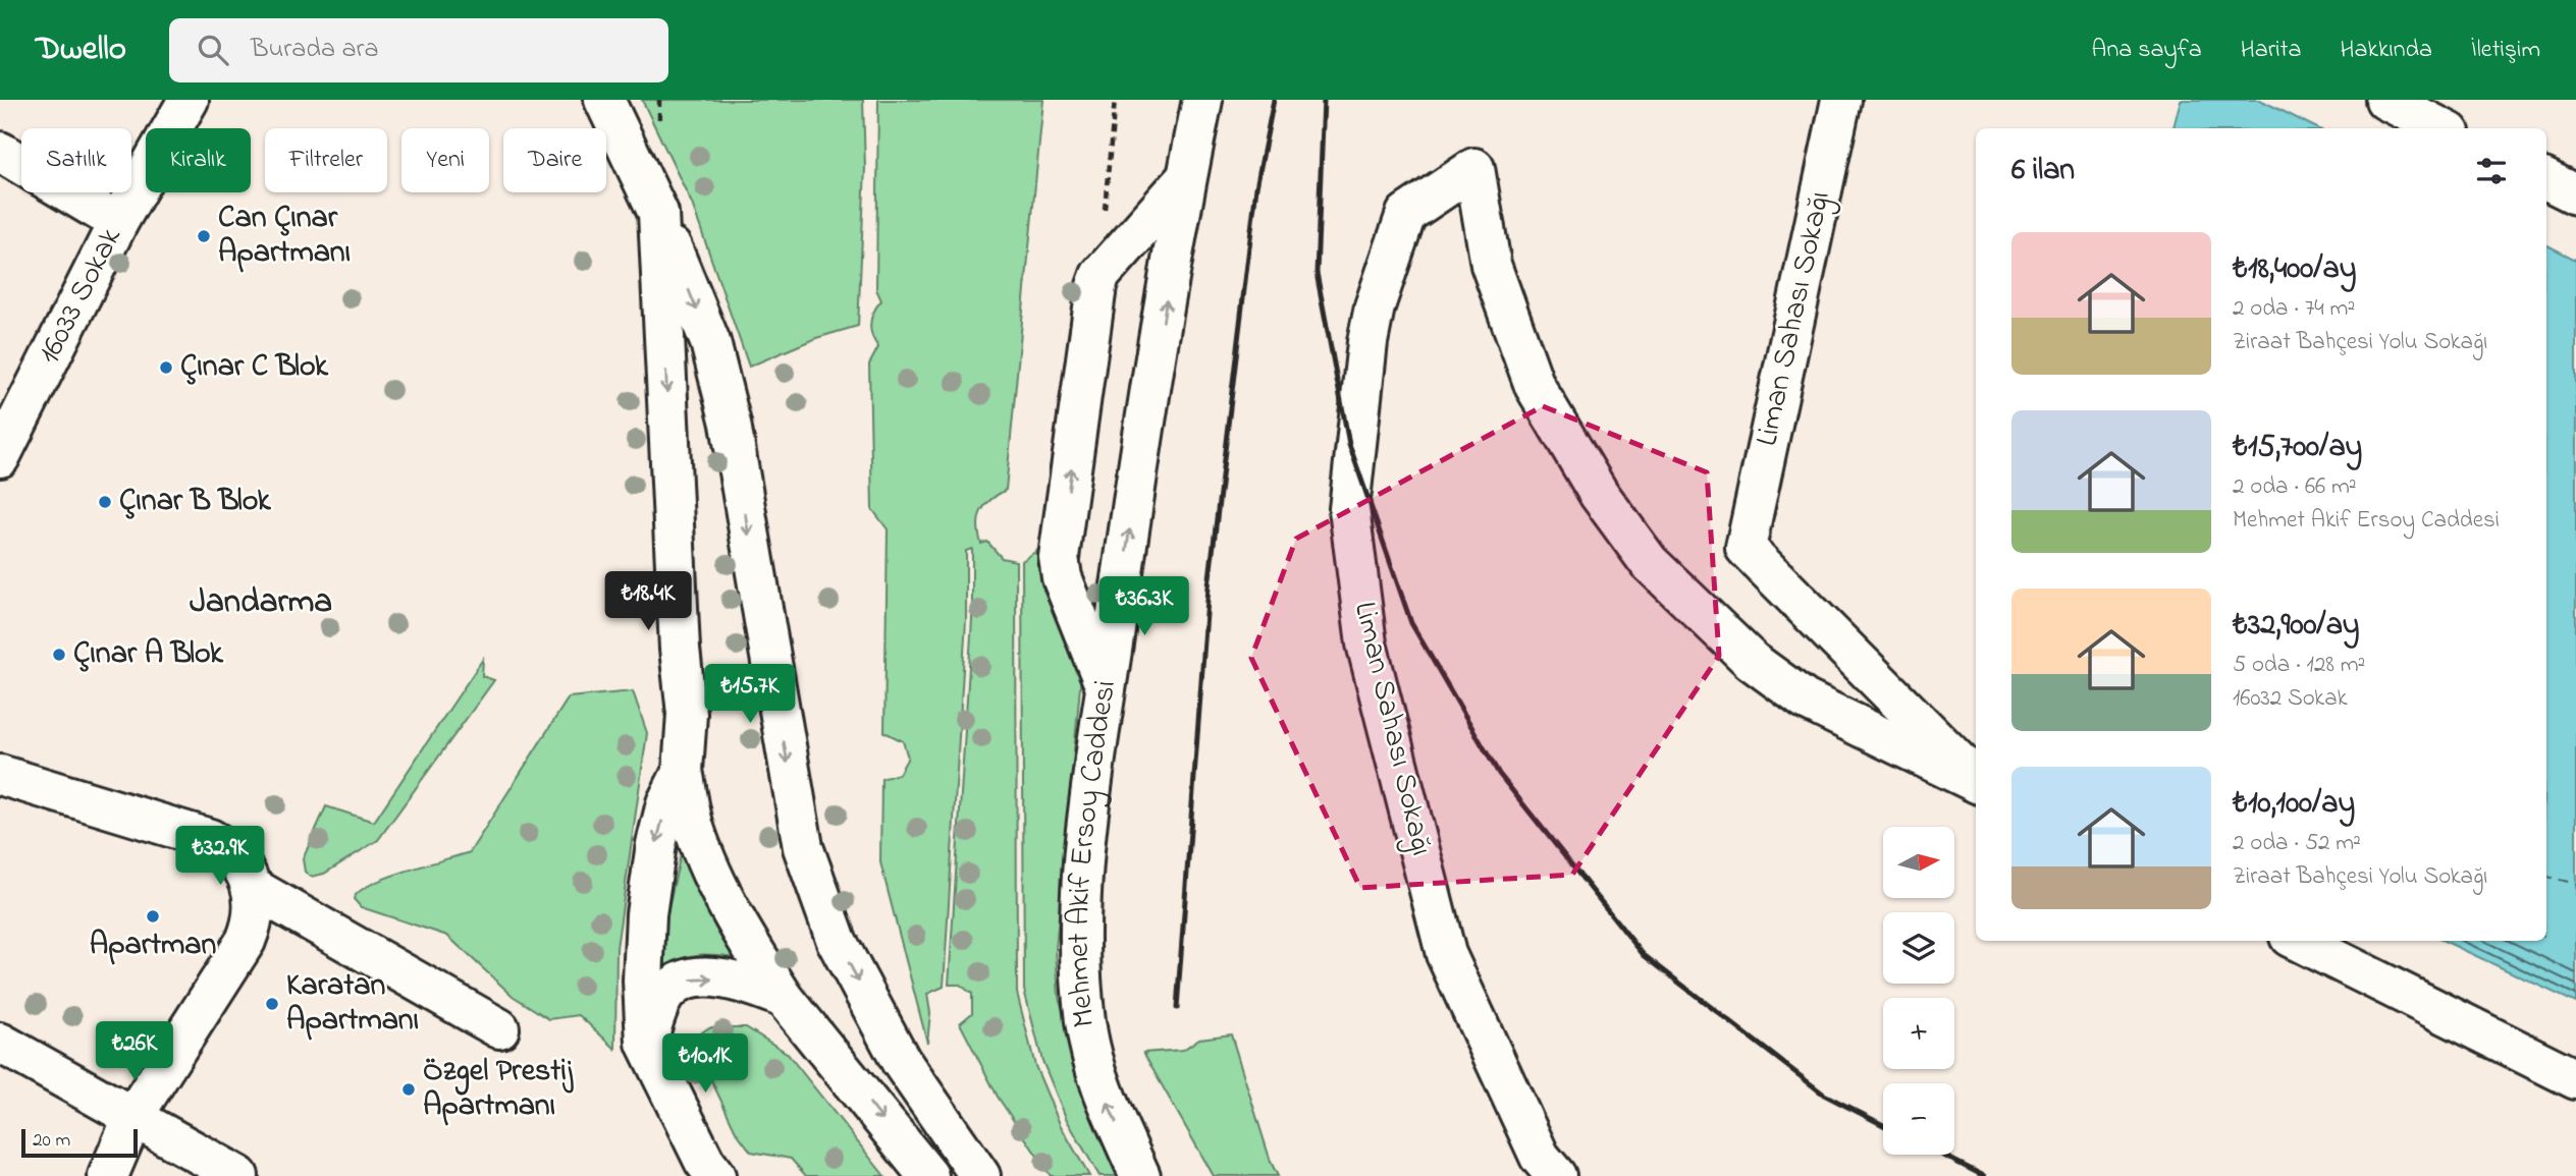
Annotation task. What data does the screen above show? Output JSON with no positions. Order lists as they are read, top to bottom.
{
  "streets": {
    "street": ["16033 Sokak", "Liman Sahası Sokağı", "Mehmet Akif Ersoy Caddesi"]
  },
  "districts": ["Jandarma"],
  "places": [
    "Can Çınar Apartmanı",
    "Çınar C Blok",
    "Çınar B Blok",
    "Çınar A Blok",
    "Apartman",
    "Karatan Apartmanı",
    "Özgel Prestij Apartmanı"
  ],
  "scale_bar": "20 m",
  "north": "right",
  "page": {
    "header": "Dwello",
    "search": "Burada ara",
    "nav": [
      "Ana sayfa",
      "Harita",
      "Hakkında",
      "İletişim"
    ],
    "chip": [
      "Satılık",
      "Kiralık",
      "Filtreler",
      "Yeni",
      "Daire"
    ],
    "heading": "6 ilan",
    "list": [
      {
        "name": "₺18,400/ay",
        "note": "2 oda · 74 m² · Ziraat Bahçesi Yolu Sokağı"
      },
      {
        "name": "₺15,700/ay",
        "note": "2 oda · 66 m² · Mehmet Akif Ersoy Caddesi"
      },
      {
        "name": "₺32,900/ay",
        "note": "5 oda · 128 m² · 16032 Sokak"
      },
      {
        "name": "₺10,100/ay",
        "note": "2 oda · 52 m² · Ziraat Bahçesi Yolu Sokağı"
      }
    ],
    "price": [
      "₺18.4K",
      "₺36.3K",
      "₺15.7K",
      "₺32.9K",
      "₺26K",
      "₺10.1K"
    ],
    "map_buttons": ["+", "−"],
    "scale": "20 m"
  }
}
